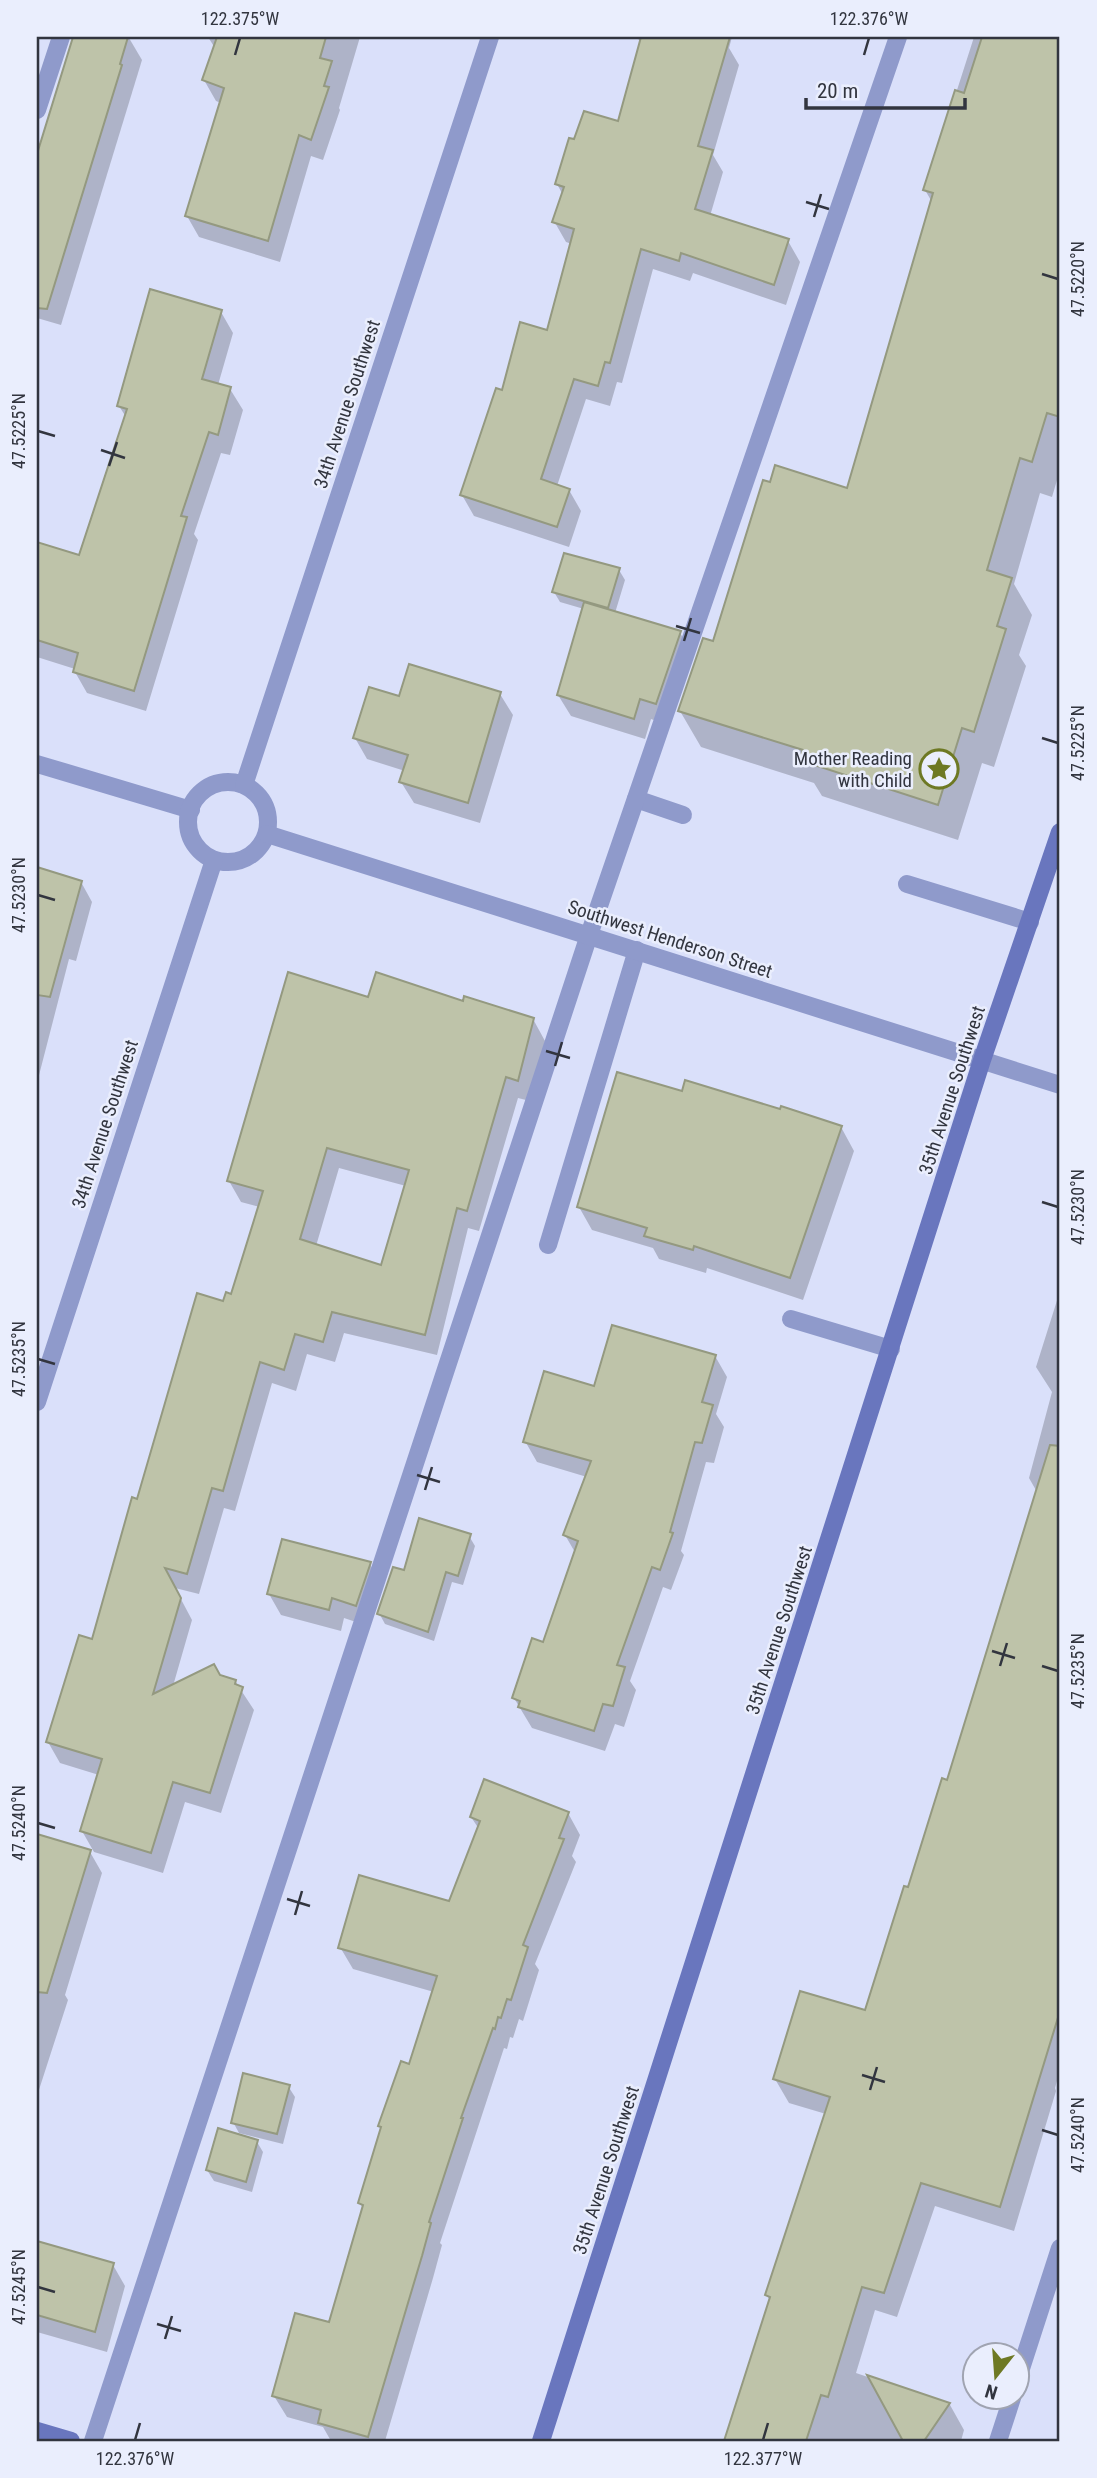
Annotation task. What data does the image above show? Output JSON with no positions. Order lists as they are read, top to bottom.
{
  "streets": {
    "main road": ["35th Avenue Southwest"],
    "street": ["34th Avenue Southwest", "Southwest Henderson Street"]
  },
  "crossings": [
    ["34th Avenue Southwest", "Southwest Henderson Street"],
    ["Southwest Henderson Street", "35th Avenue Southwest"]
  ],
  "places": {
    "place": ["Mother Reading with Child"]
  },
  "scale_bar": "20 m",
  "north": "bottom",
  "coordinates": [
    "122.375°W",
    "122.376°W",
    "47.5220°N",
    "47.5225°N",
    "47.5230°N",
    "47.5235°N",
    "47.5240°N",
    "47.5245°N",
    "122.377°W"
  ]
}
